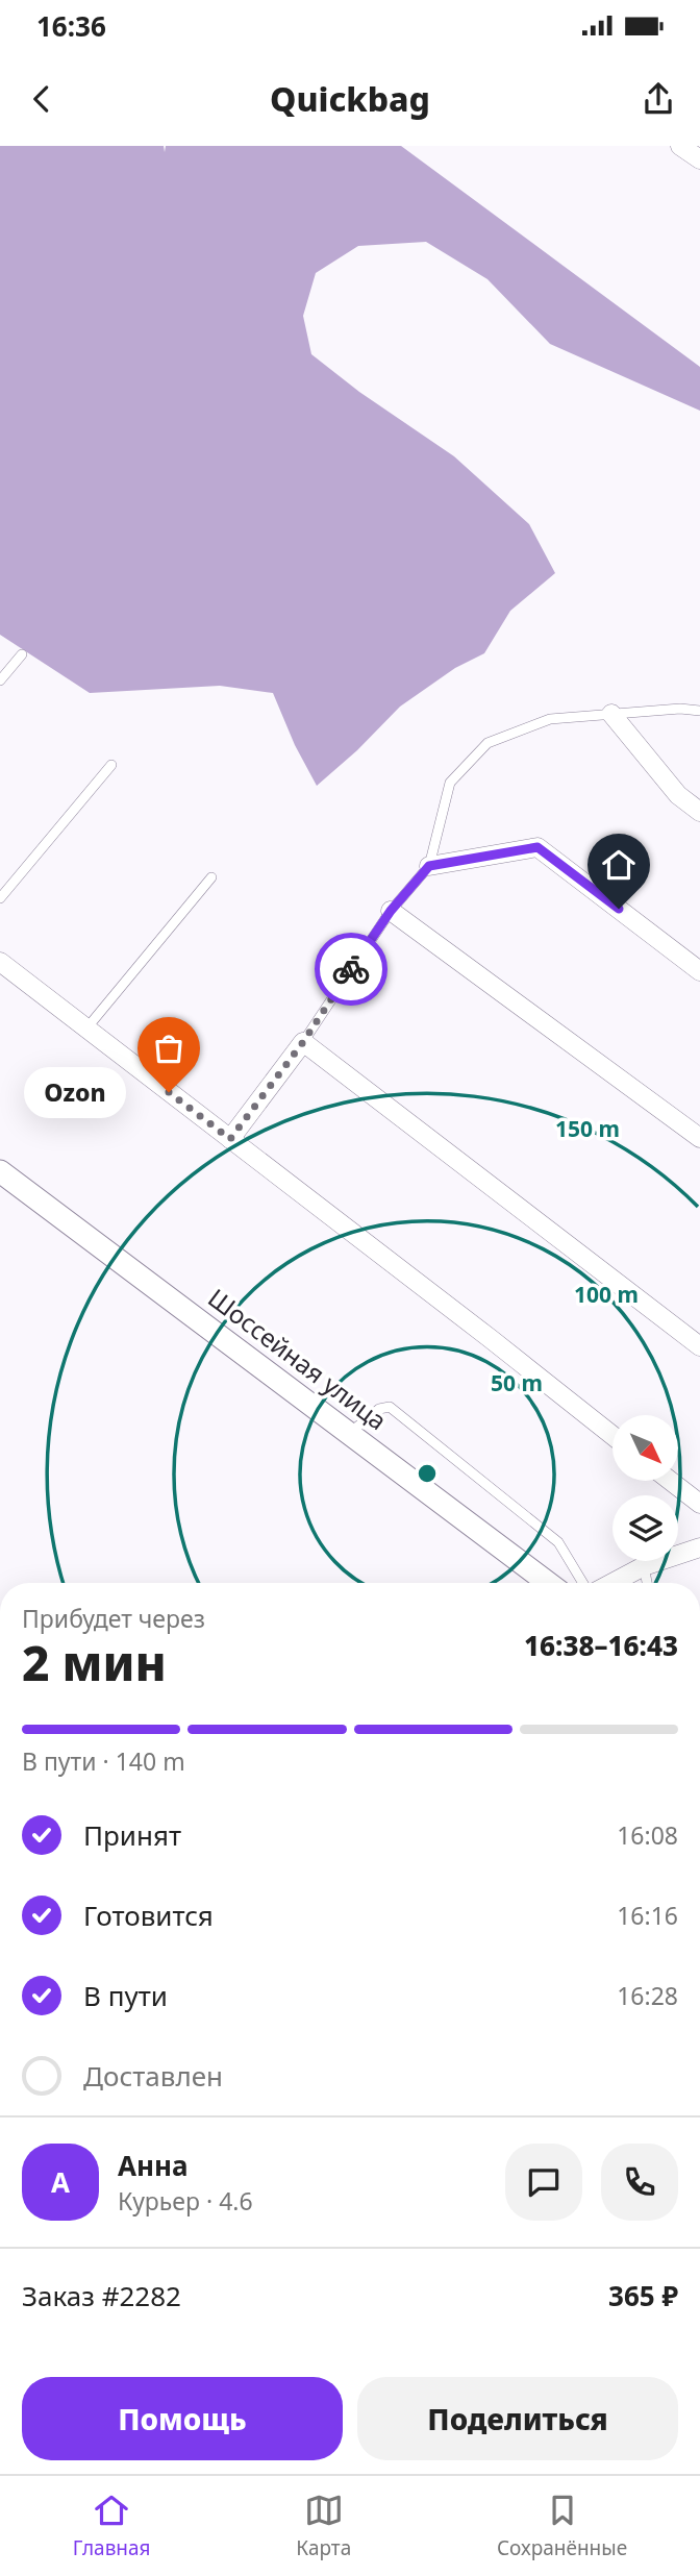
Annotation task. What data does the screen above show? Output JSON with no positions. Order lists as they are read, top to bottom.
{
  "streets": {
    "street": ["Шоссейная улица"]
  },
  "places": ["Ozon"],
  "north": "bottom right",
  "page": {
    "status": "16:36",
    "header": "Quickbag",
    "bubble": "Ozon",
    "heading": ["2 мин", "Прибудет через", "16:38–16:43"],
    "panel": [
      "Анна",
      "Курьер · 4.6",
      "Заказ #2282",
      "365 ₽"
    ],
    "bar": "В пути · 140 m",
    "list": [
      ["Принят", "16:08"],
      ["Готовится", "16:16"],
      ["В пути", "16:28"],
      "Доставлен"
    ],
    "round": "А",
    "buttons": ["Помощь", "Поделиться"],
    "tabs": ["Главная", "Карта", "Сохранённые"]
  },
  "rings": ["150 m", "100 m", "50 m"]
}
